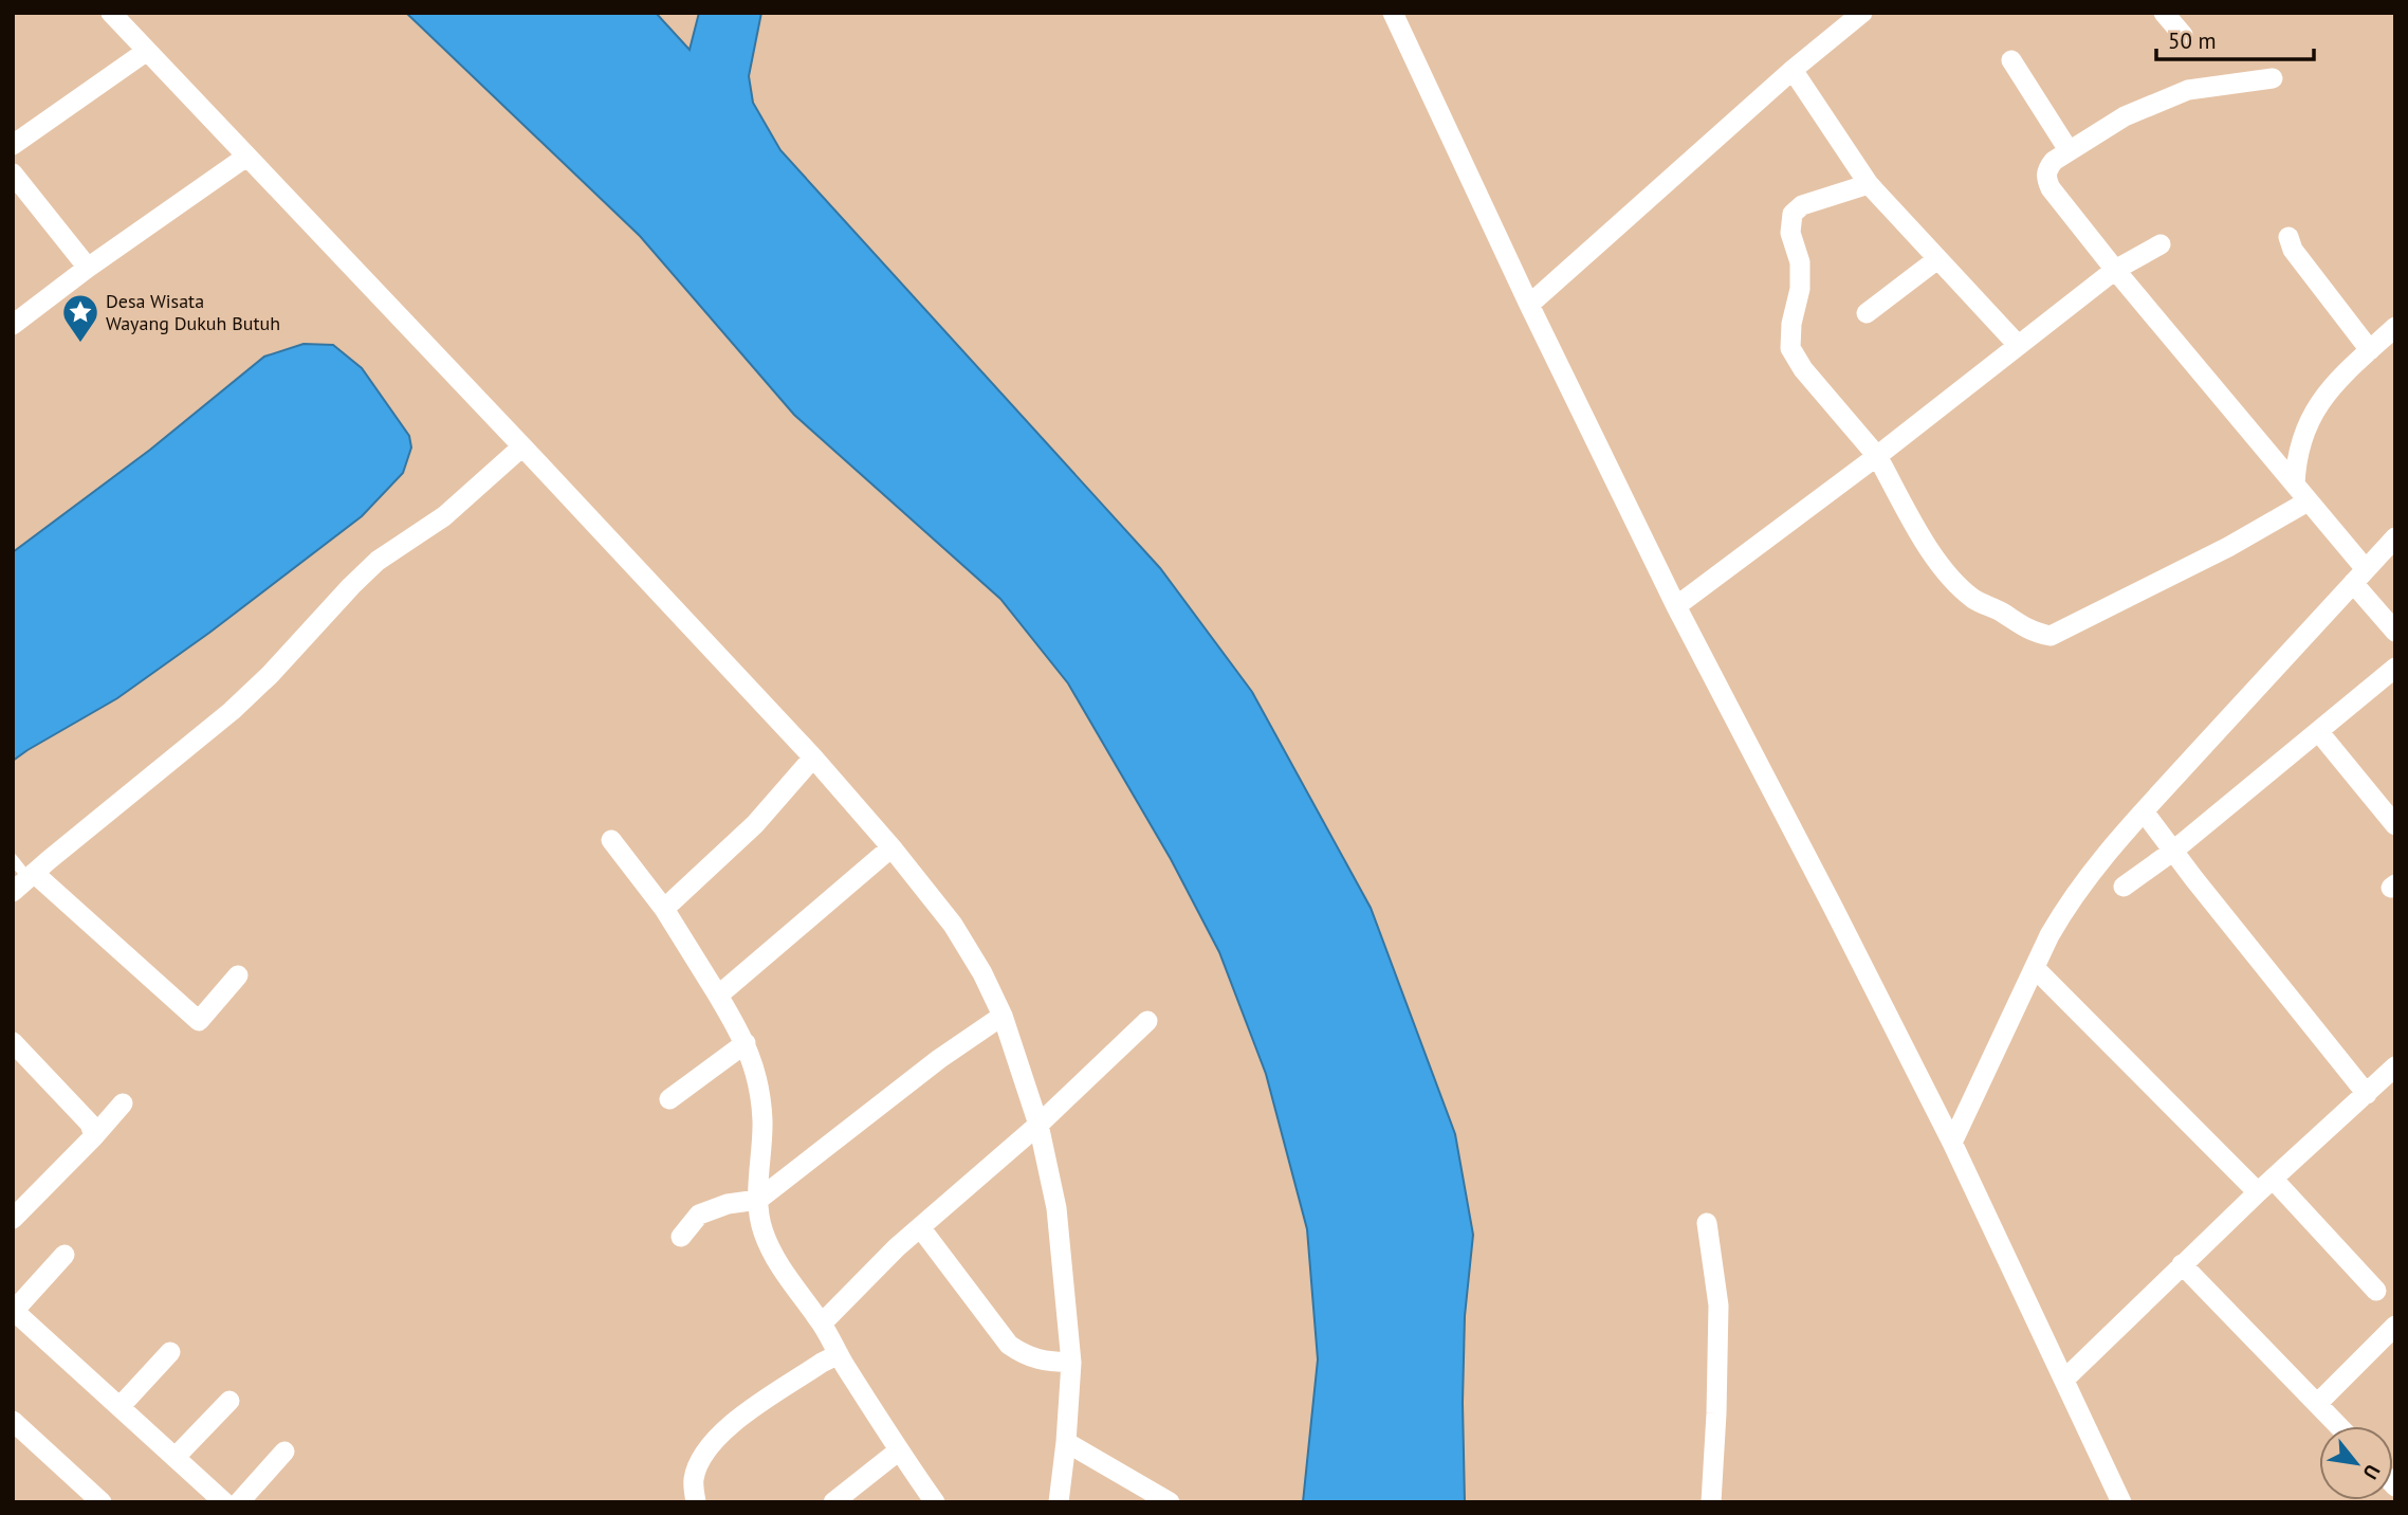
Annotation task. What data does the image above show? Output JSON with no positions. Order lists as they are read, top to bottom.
{
  "places": {
    "place": ["Desa Wisata Wayang Dukuh Butuh"]
  },
  "scale_bar": "50 m",
  "north": "bottom right"
}
